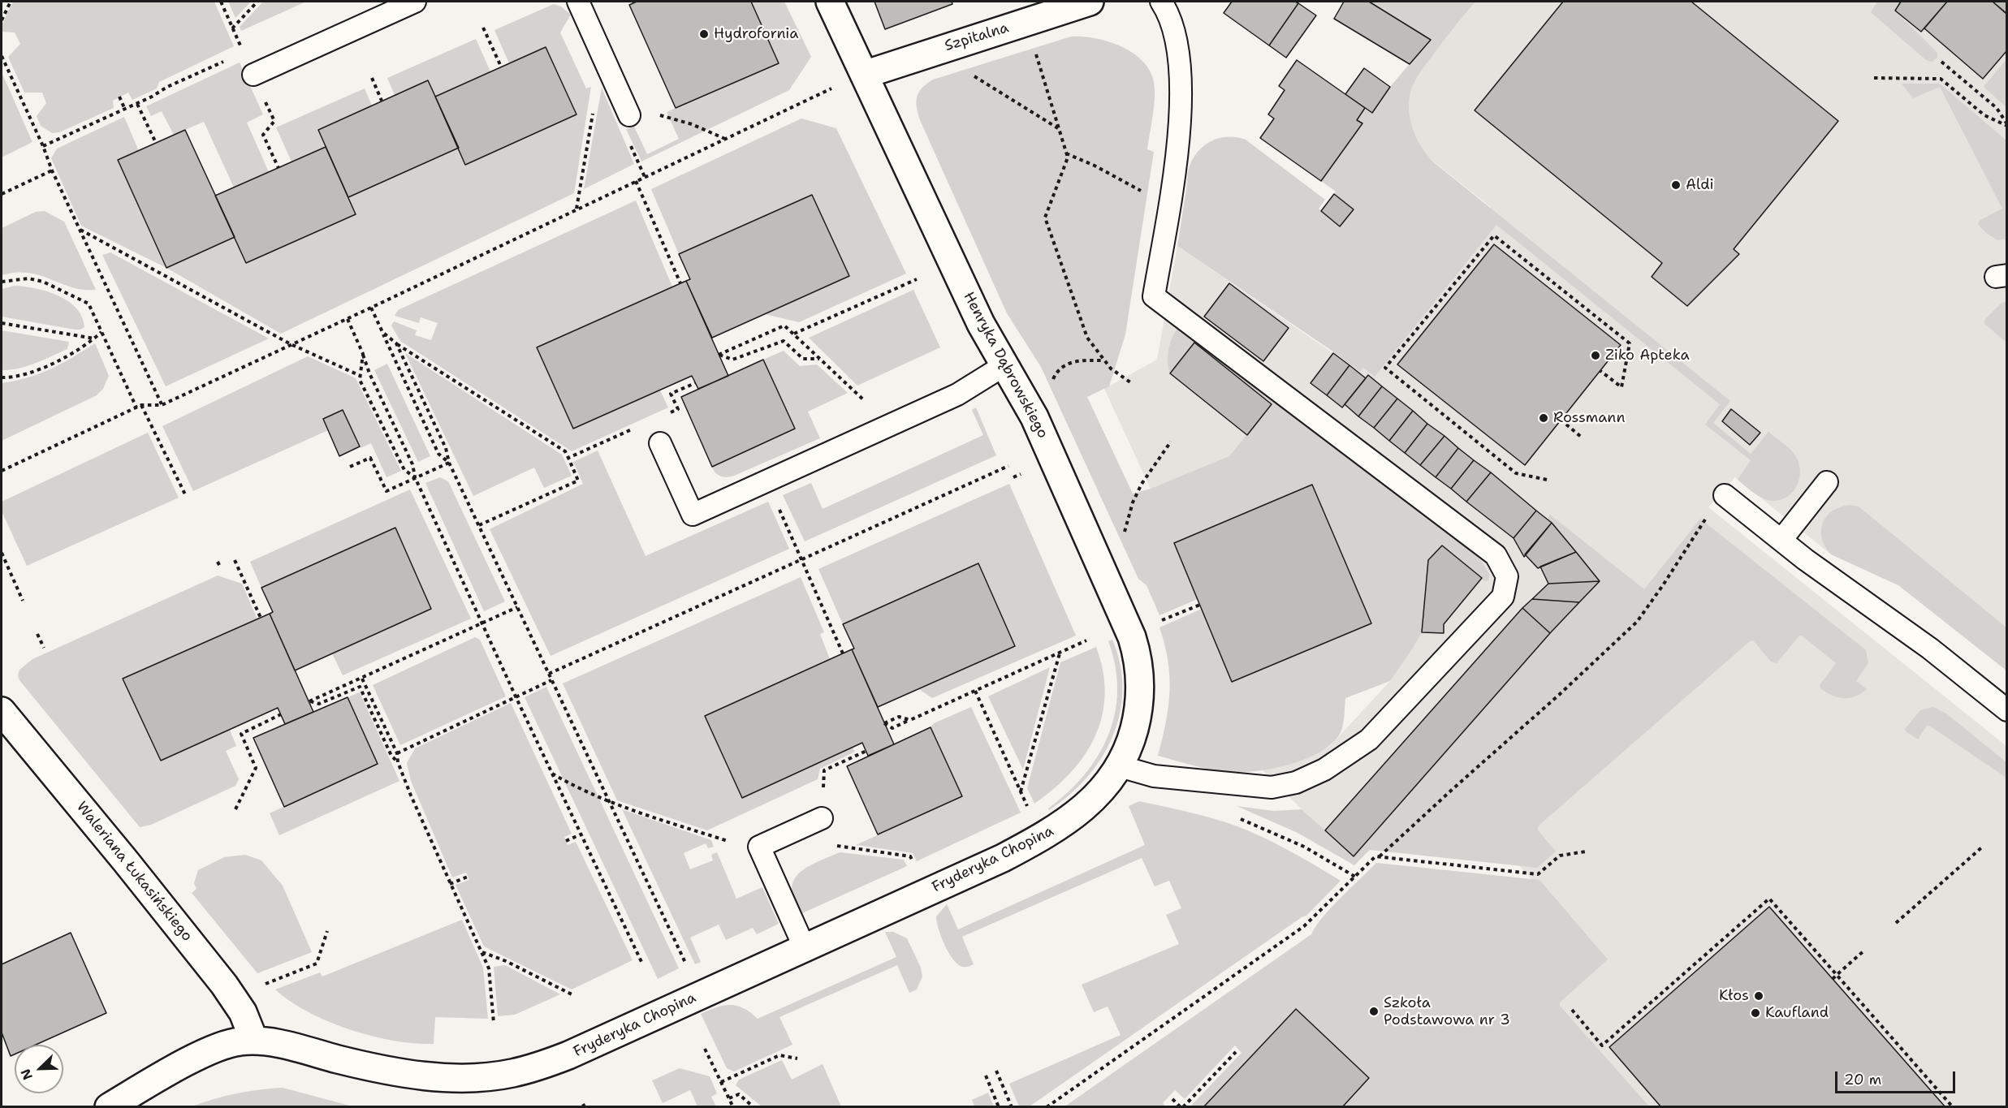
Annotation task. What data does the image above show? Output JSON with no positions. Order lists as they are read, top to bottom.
{
  "streets": {
    "street": [
      "Szpitalna",
      "Henryka Dąbrowskiego",
      "Fryderyka Chopina",
      "Waleriana Łukasińskiego"
    ]
  },
  "crossings": [
    ["Szpitalna", "Henryka Dąbrowskiego"],
    ["Henryka Dąbrowskiego", "Fryderyka Chopina"],
    ["Fryderyka Chopina", "Waleriana Łukasińskiego"]
  ],
  "places": [
    "Hydrofornia",
    "Aldi",
    "Ziko Apteka",
    "Rossmann",
    "Kłos",
    "Szkoła Podstawowa nr 3",
    "Kaufland"
  ],
  "scale_bar": "20 m",
  "north": "bottom left"
}
